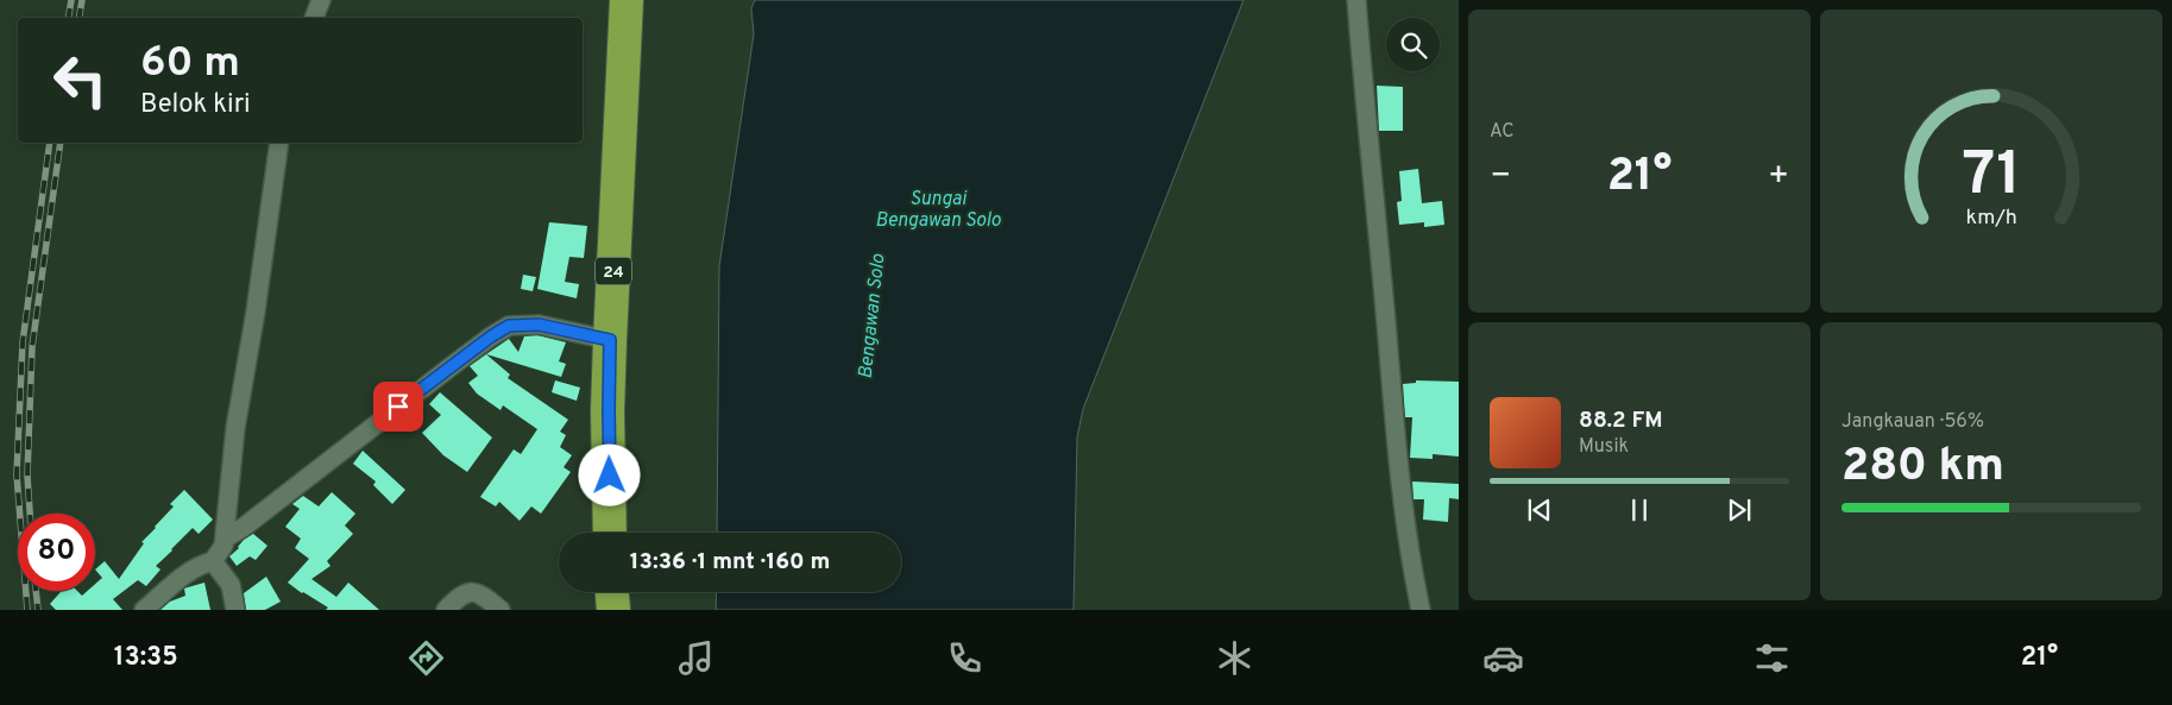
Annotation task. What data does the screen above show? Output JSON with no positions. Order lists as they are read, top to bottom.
{
  "streets": {
    "highway": ["24"]
  },
  "water": ["Sungai Bengawan Solo", "Bengawan Solo"],
  "page": {
    "tile": [
      "AC",
      ["Jangkauan · 56%", "280 km"]
    ],
    "turn": ["60 m", "Belok kiri"],
    "heat": ["−", "21°", "+"],
    "song": ["88.2 FM", "Musik"],
    "limit": "80",
    "trip": "13:36 · 1 mnt · 160 m",
    "tabs": ["13:35", "21°"],
    "gauge": ["71", "km/h"]
  }
}
